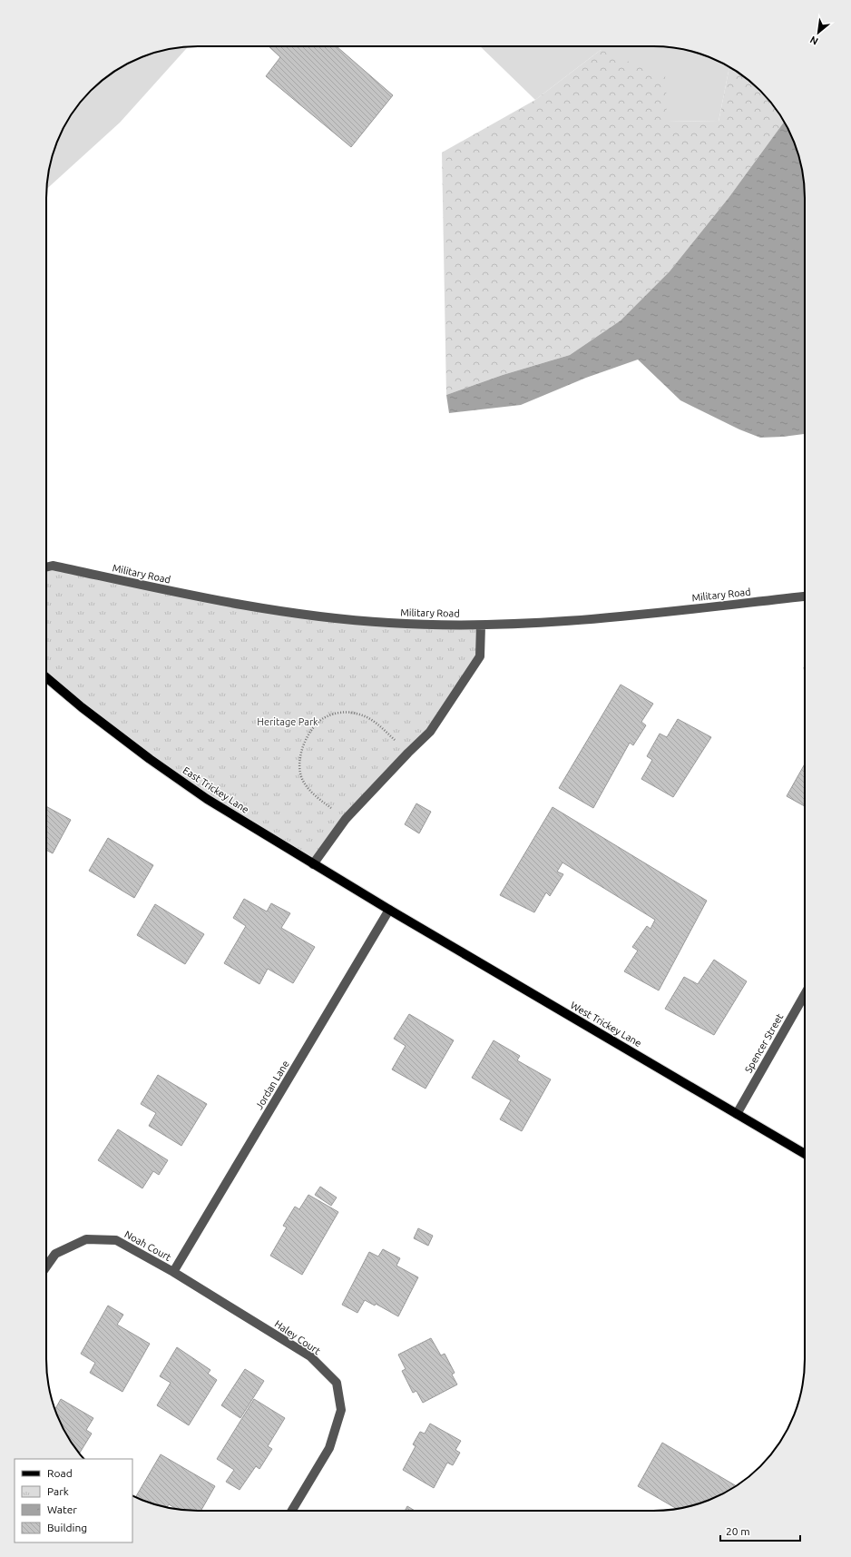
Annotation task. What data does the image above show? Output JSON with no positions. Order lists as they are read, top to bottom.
{
  "streets": {
    "main road": ["East Trickey Lane", "West Trickey Lane"],
    "street": [
      "Military Road",
      "Spencer Street",
      "Jordan Lane",
      "Noah Court",
      "Haley Court"
    ]
  },
  "crossings": [
    ["East Trickey Lane", "West Trickey Lane"],
    ["East Trickey Lane", "Jordan Lane"],
    ["West Trickey Lane", "Spencer Street"],
    ["West Trickey Lane", "Jordan Lane"],
    ["Jordan Lane", "Noah Court"],
    ["Jordan Lane", "Haley Court"],
    ["Noah Court", "Haley Court"]
  ],
  "parks": ["Heritage Park"],
  "legend": [
    "Road",
    "Park",
    "Water",
    "Building"
  ],
  "scale_bar": "20 m",
  "north": "bottom left"
}
